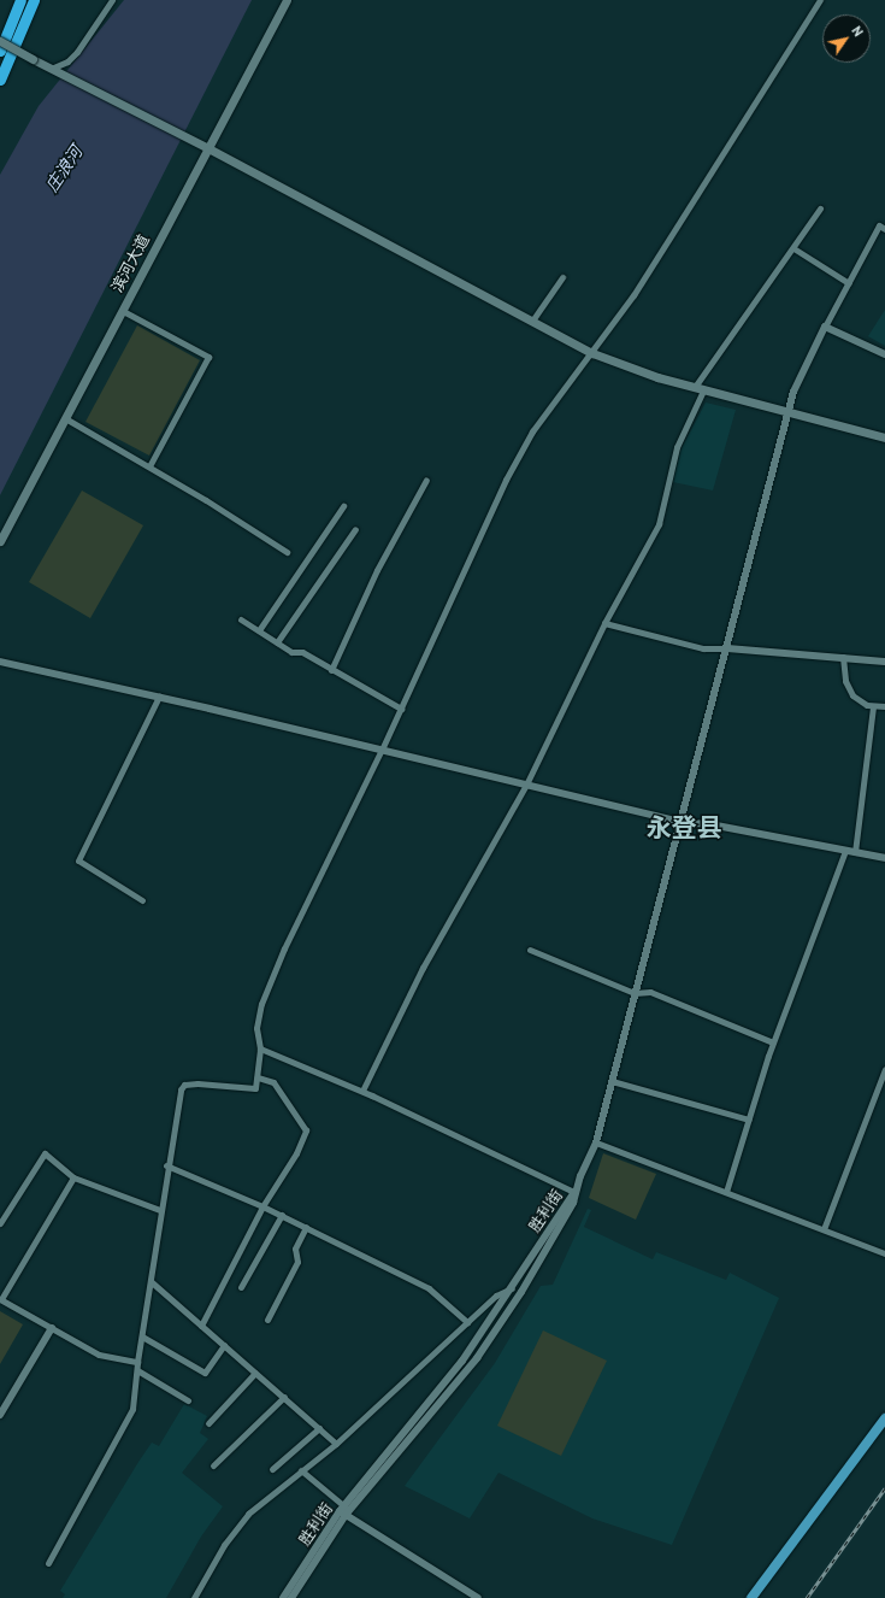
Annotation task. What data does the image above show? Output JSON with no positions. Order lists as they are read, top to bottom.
{
  "streets": {
    "main road": ["滨河大道"],
    "street": ["胜利街"]
  },
  "districts": ["永登县"],
  "water": ["庄浪河"],
  "north": "top right"
}
